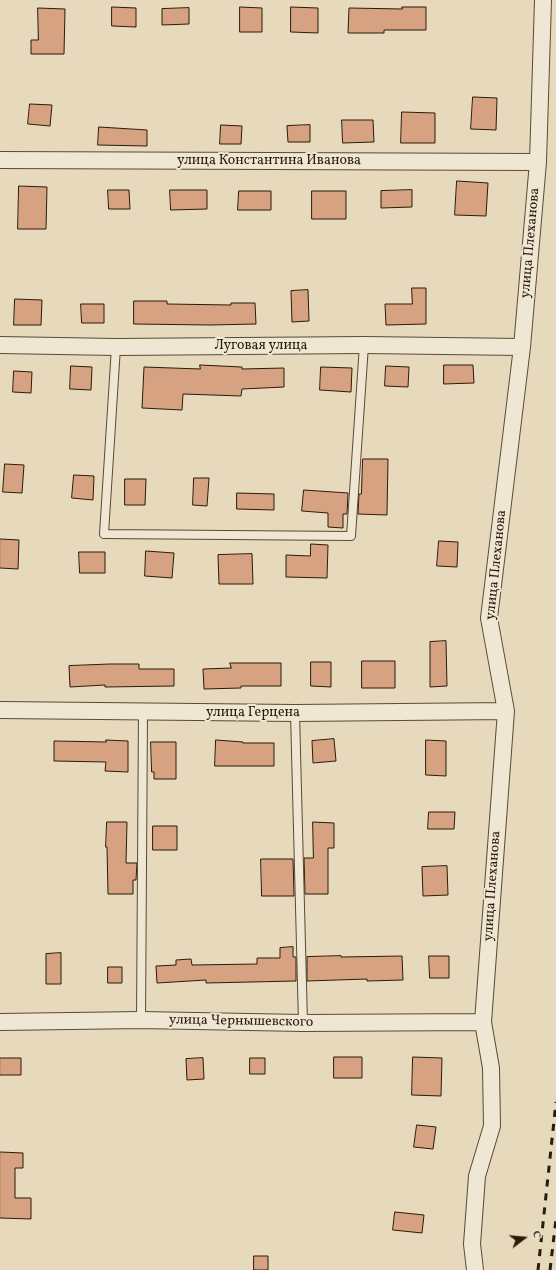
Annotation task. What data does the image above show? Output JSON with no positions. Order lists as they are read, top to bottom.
{
  "streets": {
    "street": [
      "улица Константина Иванова",
      "улица Плеханова",
      "Луговая улица",
      "улица Герцена",
      "улица Чернышевского"
    ]
  },
  "crossings": [
    ["улица Константина Иванова", "улица Плеханова"],
    ["улица Плеханова", "Луговая улица"],
    ["улица Плеханова", "улица Герцена"],
    ["улица Плеханова", "улица Чернышевского"]
  ],
  "north": "right"
}
